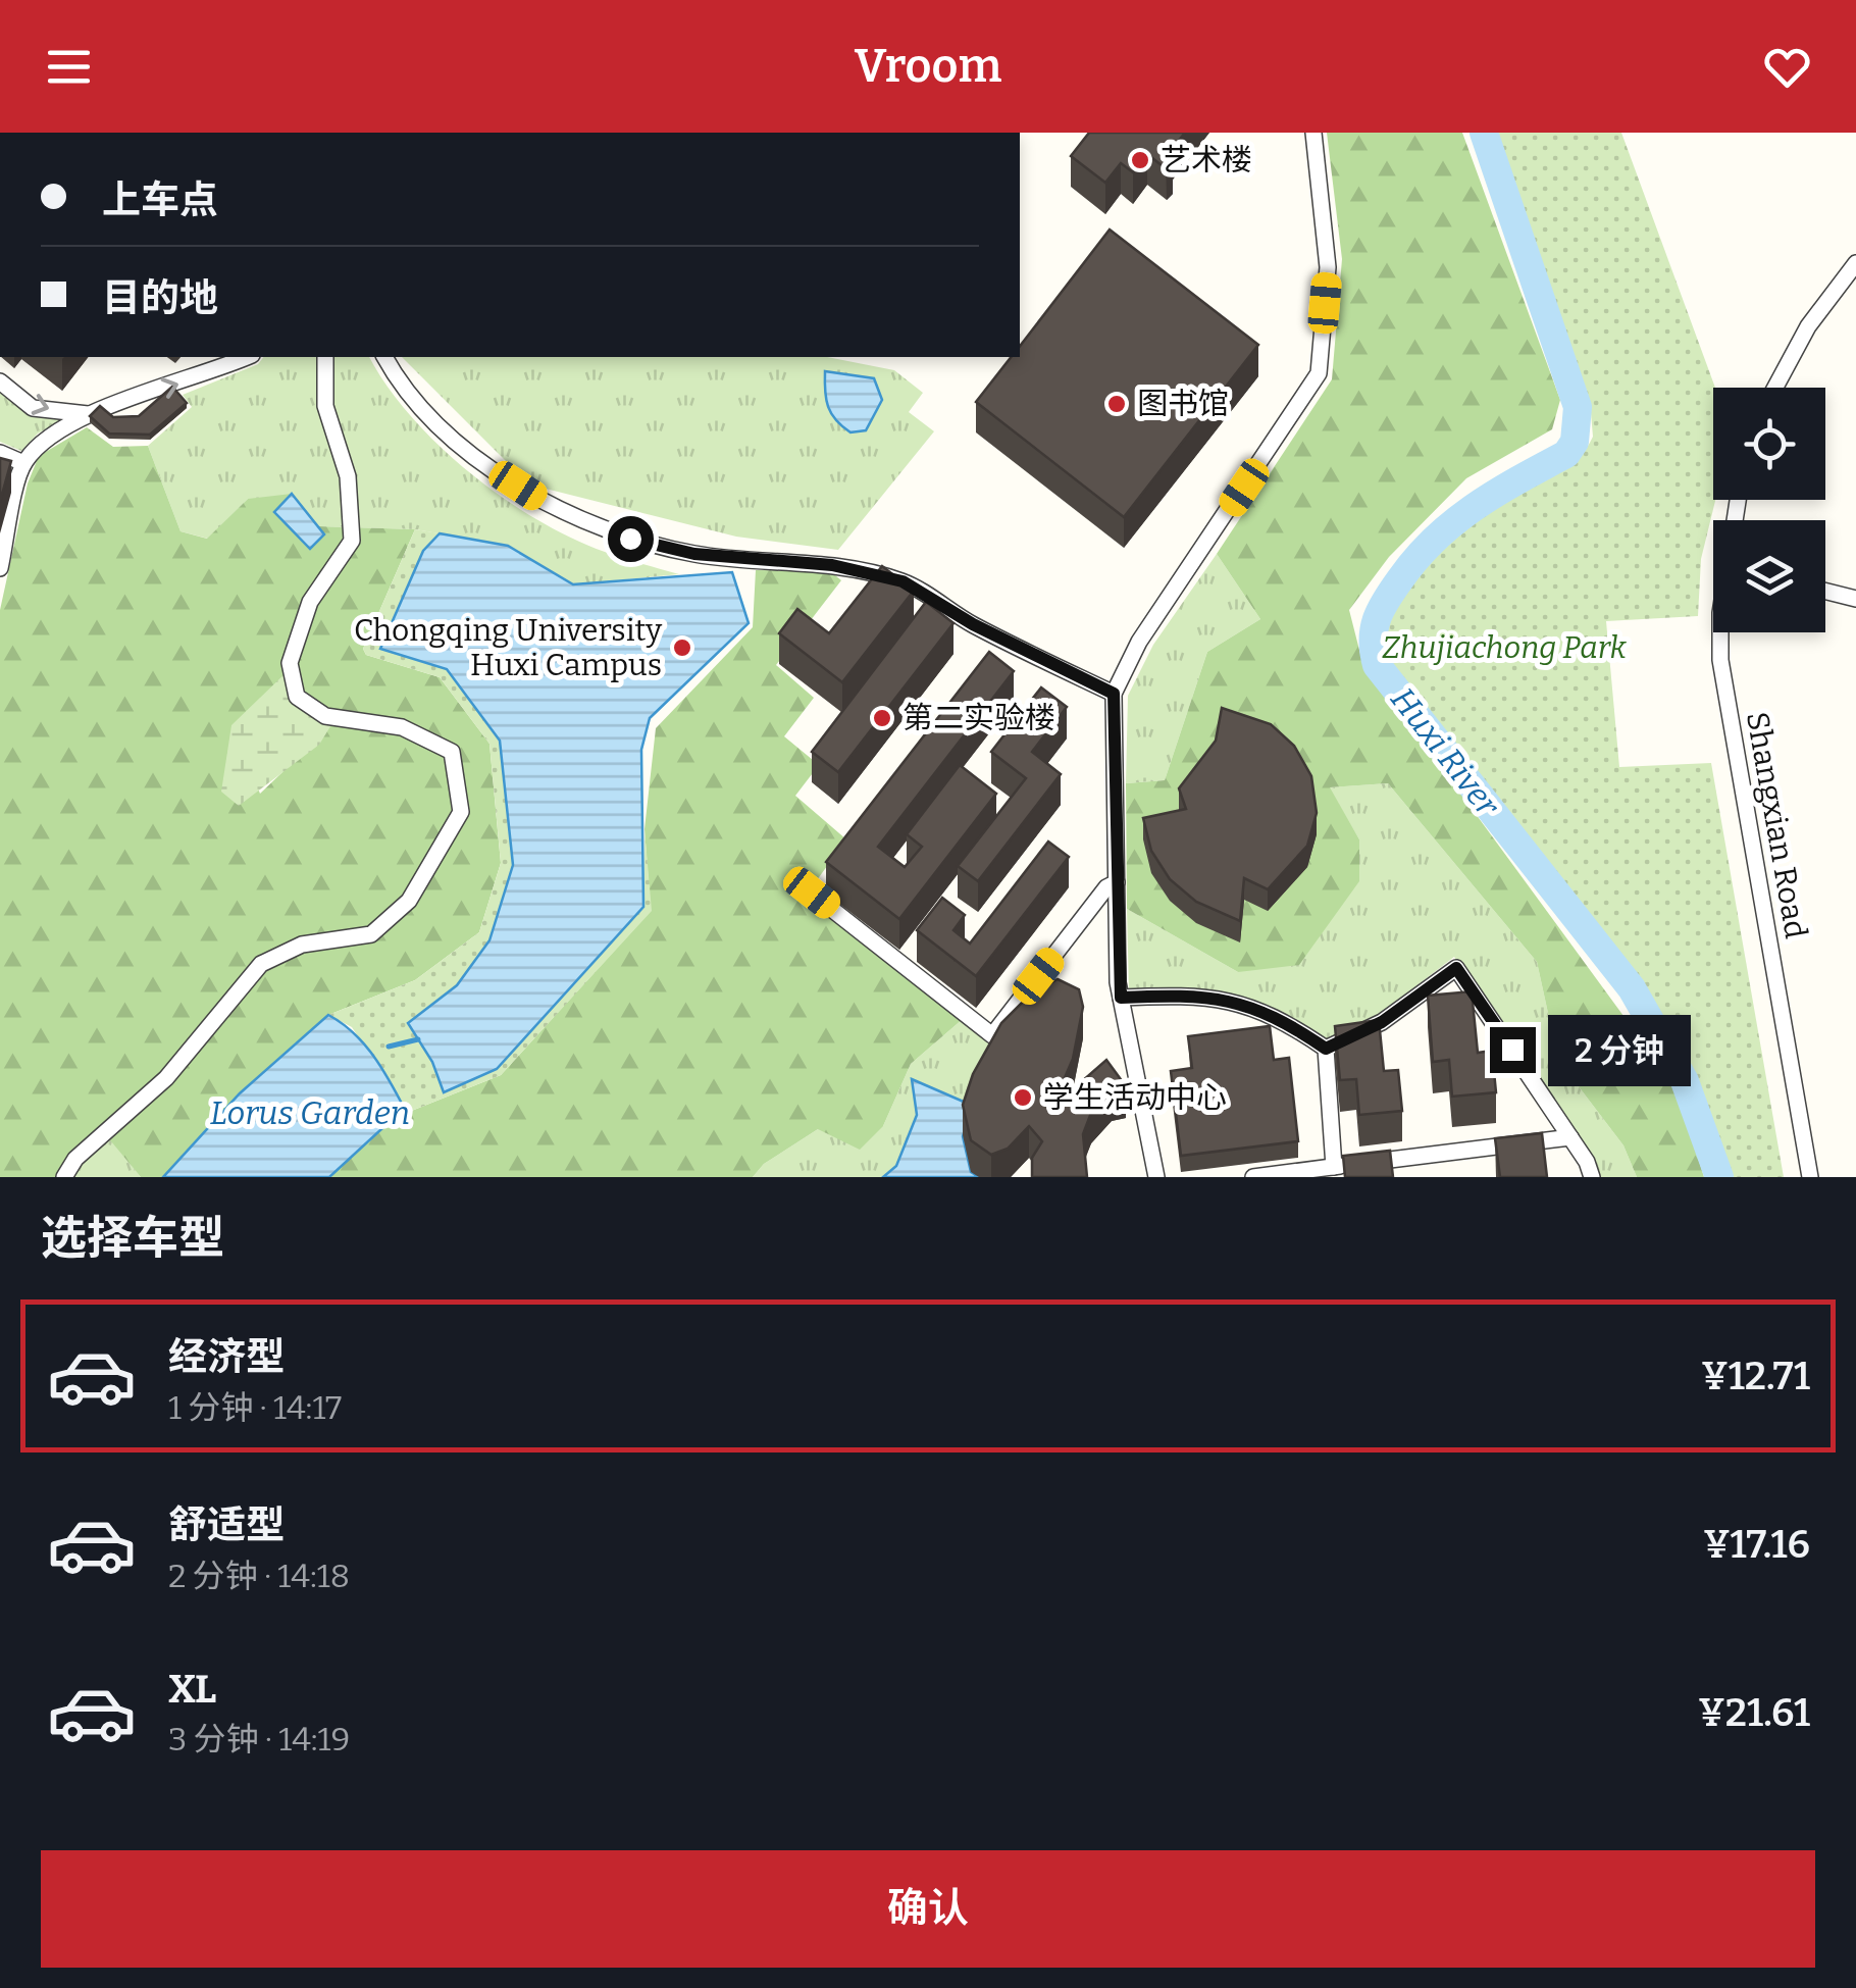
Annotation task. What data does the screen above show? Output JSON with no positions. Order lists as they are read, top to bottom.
{
  "streets": {
    "street": ["Shangxian Road"]
  },
  "water": ["Huxi River", "Lorus Garden"],
  "parks": ["Zhujiachong Park"],
  "places": [
    "艺术楼",
    "图书馆",
    "Chongqing University Huxi Campus",
    "第二实验楼",
    "学生活动中心"
  ],
  "page": {
    "header": "Vroom",
    "banner": ["上车点", "目的地"],
    "bubble": "2 分钟",
    "heading": "选择车型",
    "list": [
      {
        "name": "经济型",
        "note": "1 分钟 · 14:17",
        "value": "¥12.71"
      },
      {
        "name": "舒适型",
        "note": "2 分钟 · 14:18",
        "value": "¥17.16"
      },
      {
        "name": "XL",
        "note": "3 分钟 · 14:19",
        "value": "¥21.61"
      }
    ],
    "buttons": "确认"
  }
}
